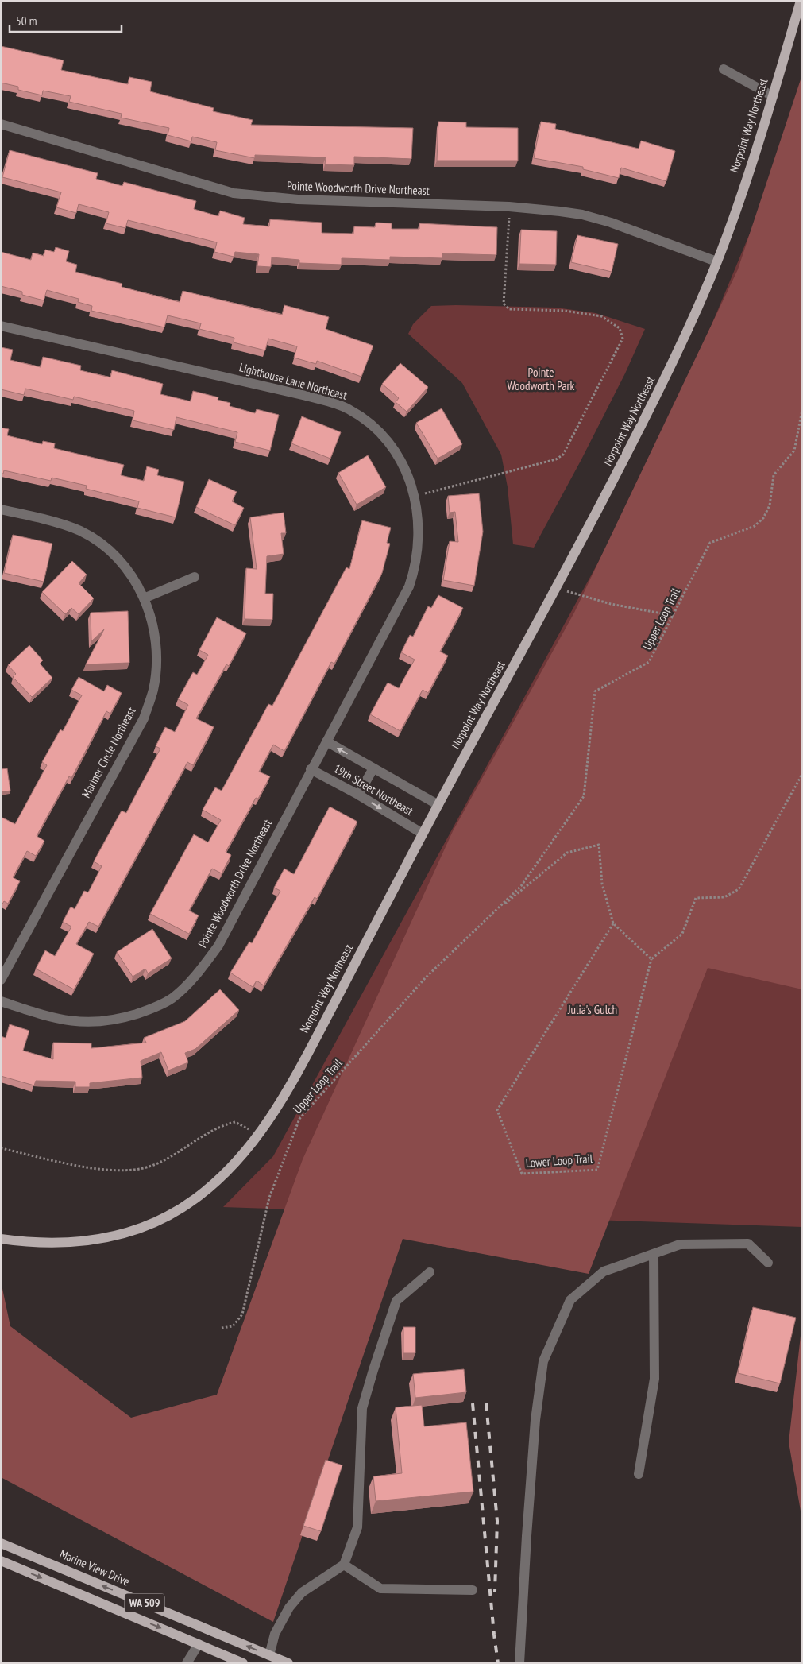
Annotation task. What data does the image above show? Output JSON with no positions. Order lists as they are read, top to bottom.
{
  "streets": {
    "main road": ["Norpoint Way Northeast", "Marine View Drive", "WA 509"],
    "street": [
      "Pointe Woodworth Drive Northeast",
      "Lighthouse Lane Northeast",
      "Mariner Circle Northeast",
      "19th Street Northeast"
    ],
    "path": ["Upper Loop Trail", "Lower Loop Trail"]
  },
  "crossings": [
    ["Norpoint Way Northeast", "Pointe Woodworth Drive Northeast"],
    ["Norpoint Way Northeast", "19th Street Northeast"],
    ["Pointe Woodworth Drive Northeast", "Lighthouse Lane Northeast"],
    ["Pointe Woodworth Drive Northeast", "19th Street Northeast"],
    ["Lighthouse Lane Northeast", "19th Street Northeast"],
    ["Upper Loop Trail", "Lower Loop Trail"]
  ],
  "parks": ["Pointe Woodworth Park", "Julia's Gulch"],
  "scale_bar": "50 m"
}
